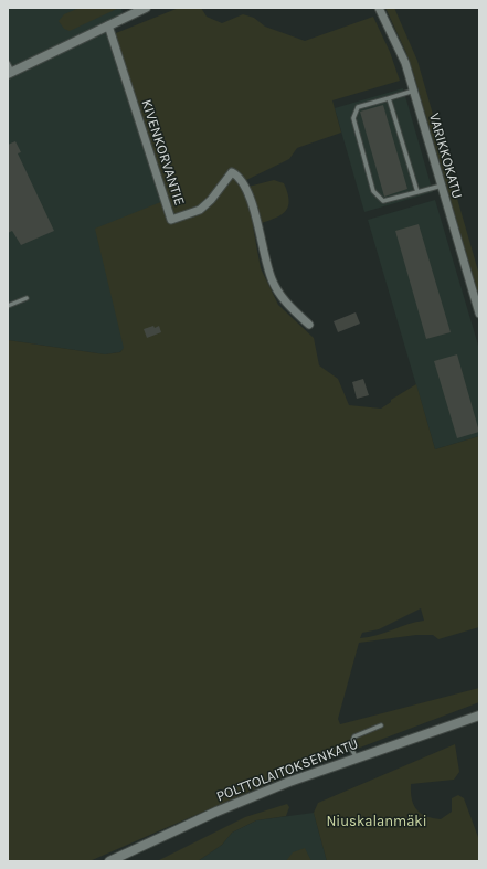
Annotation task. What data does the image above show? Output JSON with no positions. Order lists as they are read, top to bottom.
{
  "streets": {
    "street": ["KIVENKORVANTIE", "VARIKKOKATU", "POLTTOLAITOKSENKATU"]
  },
  "parks": ["Niuskalanmäki"]
}
